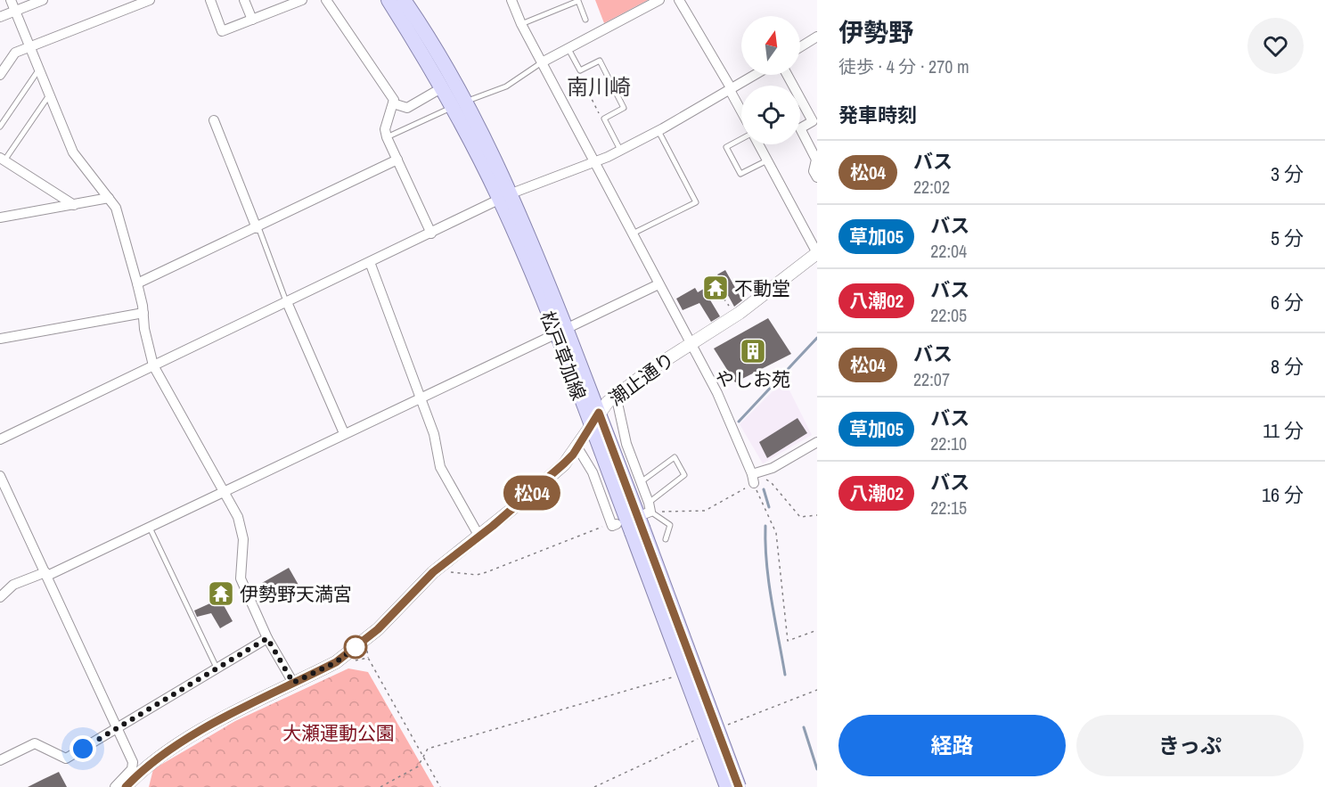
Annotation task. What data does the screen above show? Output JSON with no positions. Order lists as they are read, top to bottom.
{
  "streets": {
    "main road": ["松戸草加線"],
    "street": ["潮止通り"]
  },
  "crossings": [
    ["松戸草加線", "潮止通り"]
  ],
  "districts": ["南川崎"],
  "parks": ["大瀬運動公園"],
  "places": {
    "temple": ["不動堂", "伊勢野天満宮"],
    "building": ["やしお苑"]
  },
  "lines": ["bus line 松04"],
  "north": "top",
  "page": {
    "on_map": "松04",
    "heading": [
      ["伊勢野", "徒歩 · 4 分 · 270 m"],
      "発車時刻"
    ],
    "list": [
      {
        "mark": "松04",
        "name": "バス",
        "note": "22:02",
        "value": "3 分"
      },
      {
        "mark": "草加05",
        "name": "バス",
        "note": "22:04",
        "value": "5 分"
      },
      {
        "mark": "八潮02",
        "name": "バス",
        "note": "22:05",
        "value": "6 分"
      },
      {
        "mark": "松04",
        "name": "バス",
        "note": "22:07",
        "value": "8 分"
      },
      {
        "mark": "草加05",
        "name": "バス",
        "note": "22:10",
        "value": "11 分"
      },
      {
        "mark": "八潮02",
        "name": "バス",
        "note": "22:15",
        "value": "16 分"
      }
    ],
    "buttons": ["経路", "きっぷ"]
  }
}
